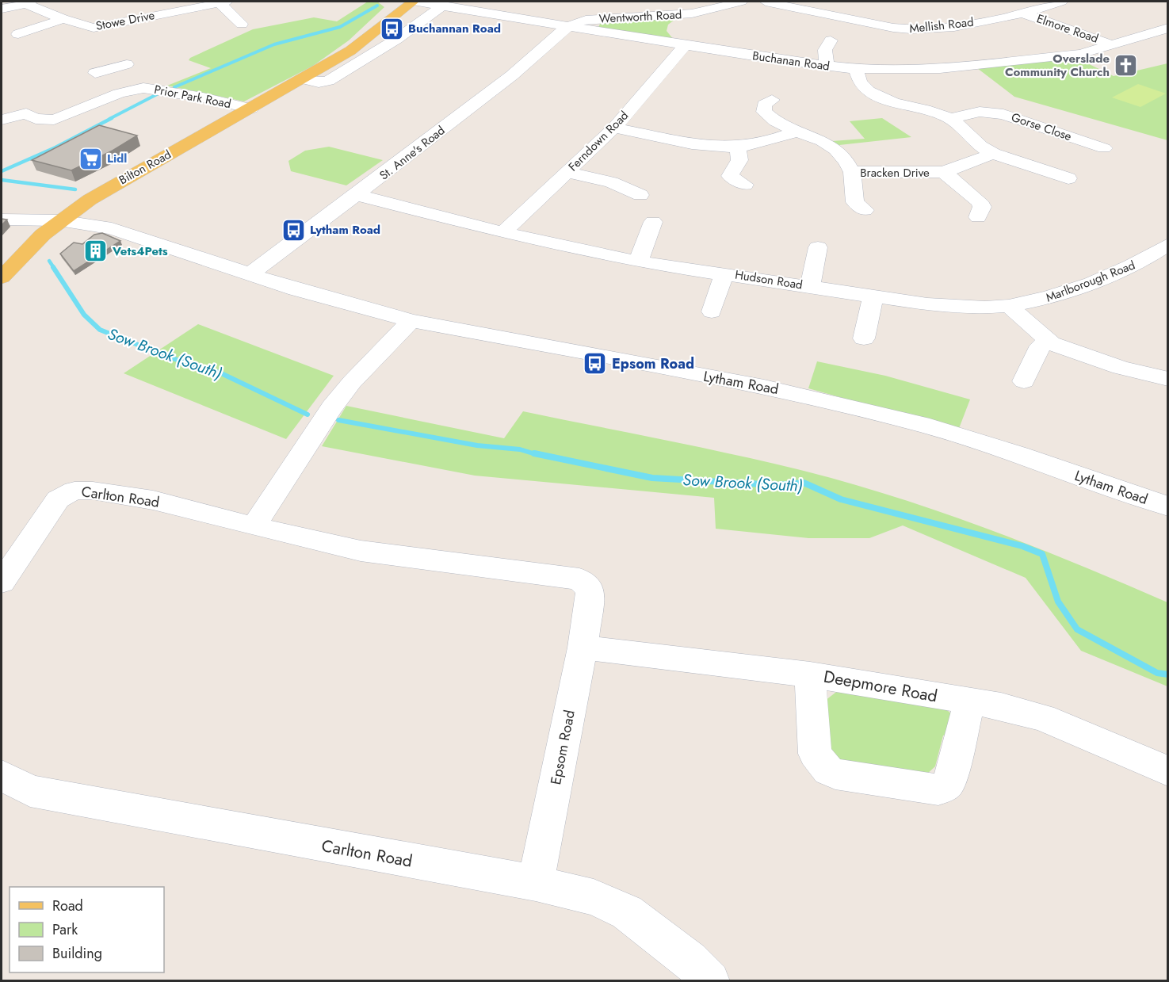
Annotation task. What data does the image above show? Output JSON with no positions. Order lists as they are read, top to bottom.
{
  "streets": {
    "main road": ["Bilton Road"],
    "street": [
      "Wentworth Road",
      "Stowe Drive",
      "Mellish Road",
      "Elmore Road",
      "Buchanan Road",
      "Prior Park Road",
      "Gorse Close",
      "Ferndown Road",
      "St. Anne's Road",
      "Bracken Drive",
      "Hudson Road",
      "Marlborough Road",
      "Lytham Road",
      "Carlton Road",
      "Deepmore Road",
      "Epsom Road"
    ]
  },
  "crossings": [
    ["Wentworth Road", "St. Anne's Road"],
    ["Mellish Road", "Elmore Road"],
    ["Elmore Road", "Buchanan Road"],
    ["Prior Park Road", "Bilton Road"],
    ["Ferndown Road", "Hudson Road"],
    ["St. Anne's Road", "Hudson Road"],
    ["St. Anne's Road", "Lytham Road"],
    ["Bilton Road", "Lytham Road"],
    ["Hudson Road", "Marlborough Road"],
    ["Carlton Road", "Epsom Road"],
    ["Deepmore Road", "Epsom Road"]
  ],
  "water": ["Sow Brook (South)"],
  "places": {
    "bus stop": ["Buchannan Road", "Lytham Road", "Epsom Road"],
    "church": ["Overslade Community Church"],
    "supermarket": ["Lidl"],
    "building": ["Vets4Pets"]
  },
  "legend": ["Road", "Park", "Building"]
}
